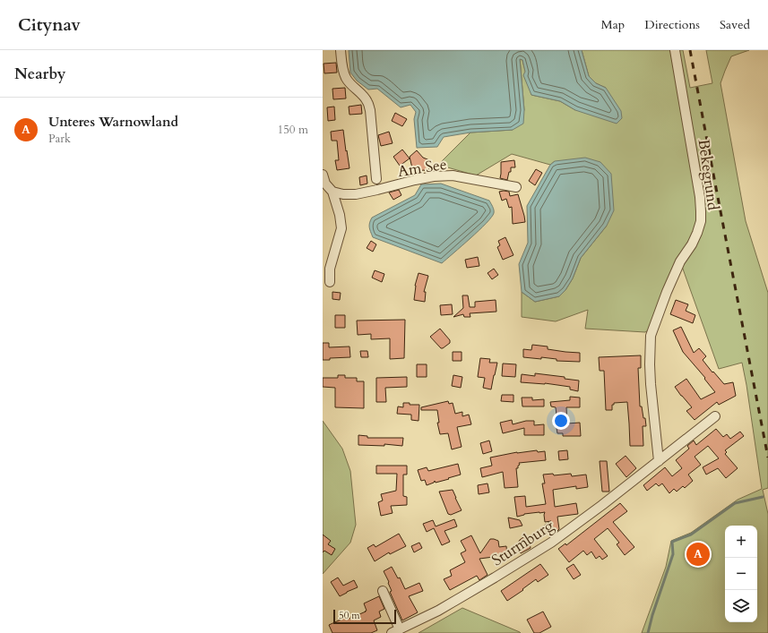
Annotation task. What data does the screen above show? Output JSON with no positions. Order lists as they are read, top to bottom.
{
  "streets": {
    "street": ["Am See", "Bekegrund", "Sturmburg"]
  },
  "crossings": [
    ["Bekegrund", "Sturmburg"]
  ],
  "scale_bar": "50 m",
  "page": {
    "header": "Citynav",
    "nav": ["Map", "Directions", "Saved"],
    "heading": "Nearby",
    "list": [
      {
        "mark": "A",
        "name": "Unteres Warnowland",
        "note": "Park",
        "value": "150 m"
      }
    ],
    "map_buttons": ["+", "−"],
    "pins": "A",
    "scale": "50 m"
  }
}
